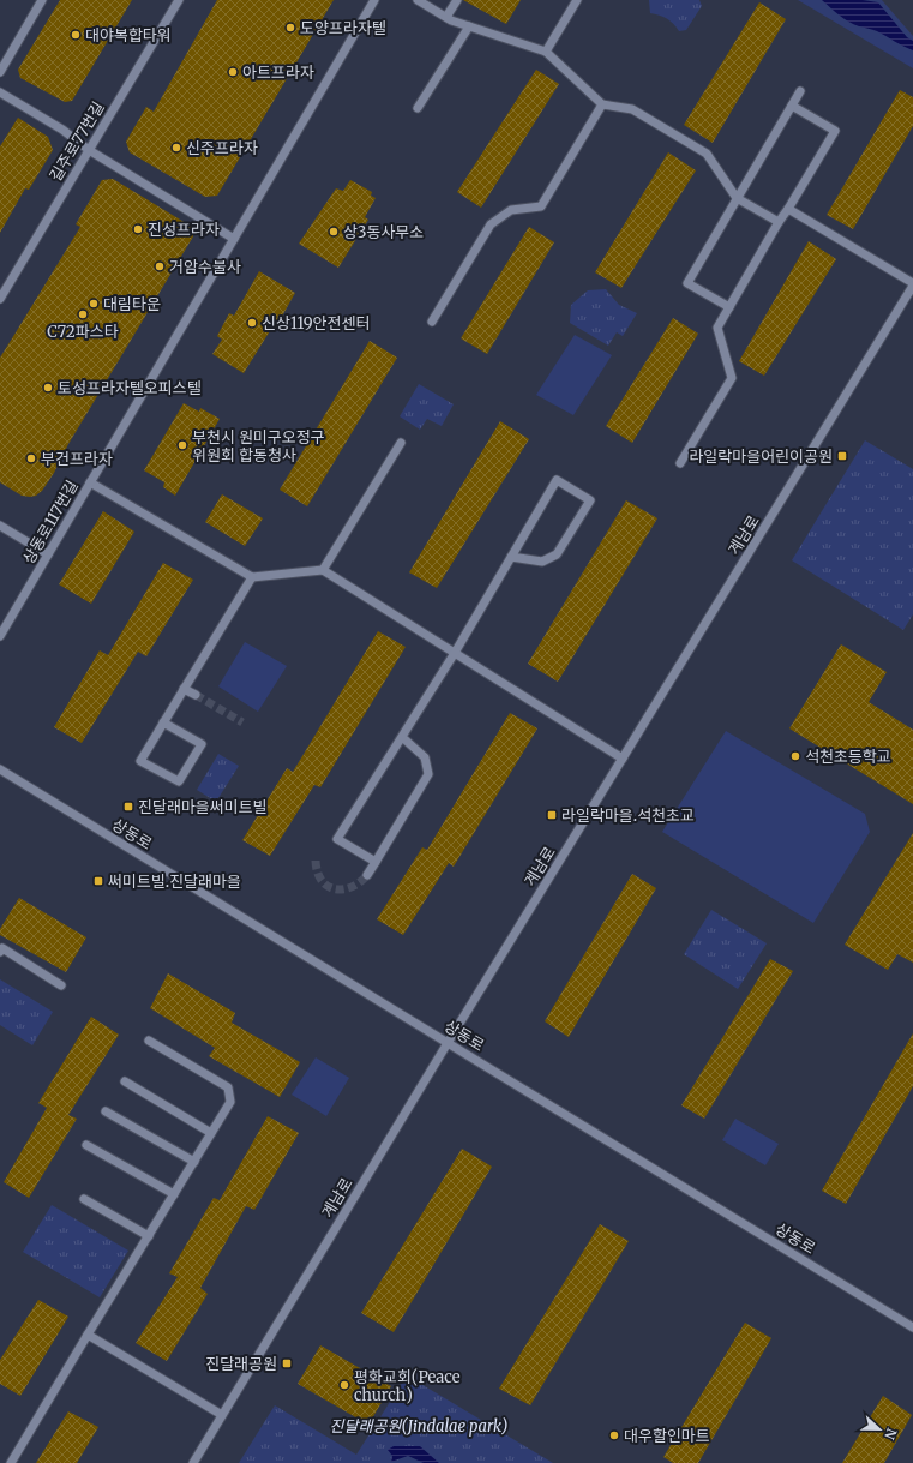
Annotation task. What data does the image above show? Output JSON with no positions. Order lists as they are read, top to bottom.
{
  "streets": {
    "street": [
      "길주로77번길",
      "상동로117번길",
      "계남로",
      "상동로"
    ]
  },
  "crossings": [
    ["계남로", "상동로"]
  ],
  "parks": ["진달래공원(Jindalae park)"],
  "places": {
    "other": [
      "도양프라자텔",
      "대야복합타워",
      "아트프라자",
      "신주프라자",
      "진성프라자",
      "상3동사무소",
      "거암수불사",
      "대림타운",
      "C72파스타",
      "신상119안전센터",
      "토성프라자텔오피스텔",
      "부천시 원미구오정구 위원회 합동청사",
      "부건프라자",
      "석천초등학교",
      "평화교회(Peace church)",
      "대우할인마트"
    ],
    "transit": [
      "라일락마을어린이공원",
      "진달래마을써미트빌",
      "라일락마을.석천초교",
      "써미트빌.진달래마을",
      "진달래공원"
    ]
  },
  "north": "right"
}
